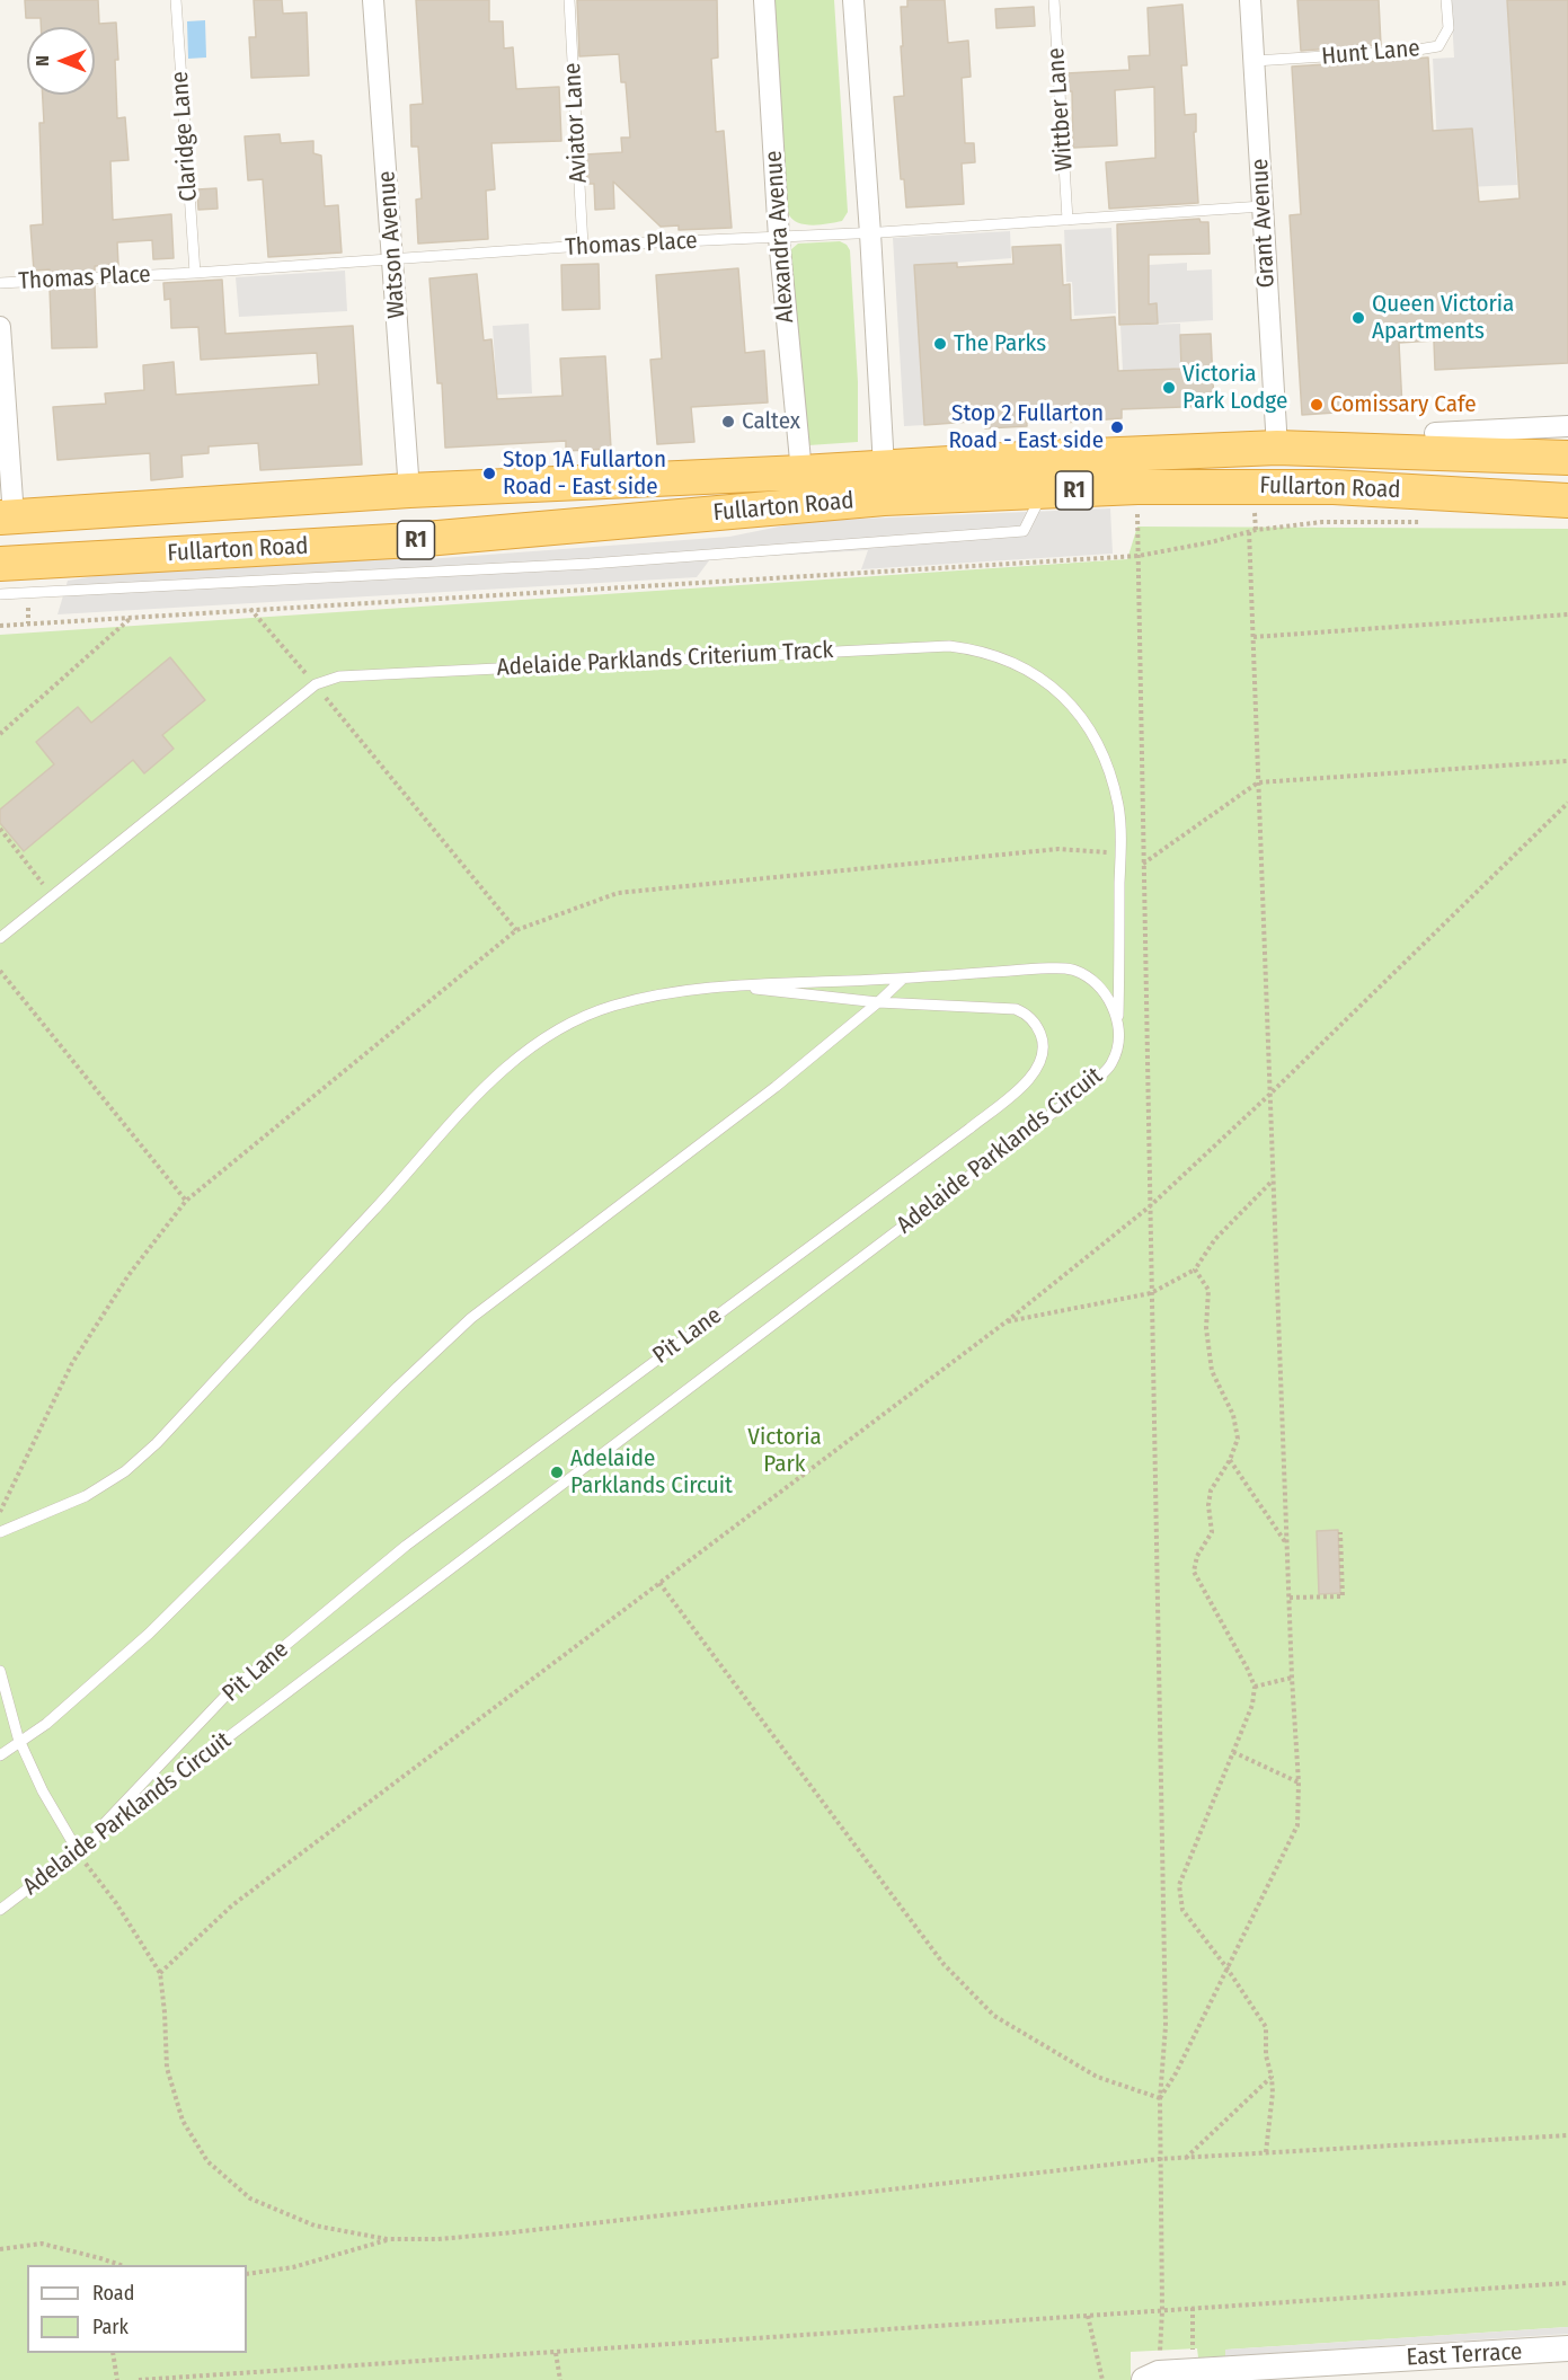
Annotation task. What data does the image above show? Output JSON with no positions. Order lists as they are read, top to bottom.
{
  "streets": {
    "highway": ["Fullarton Road", "R1"],
    "street": [
      "Grant Avenue",
      "Alexandra Avenue",
      "Watson Avenue",
      "East Terrace"
    ],
    "lane": [
      "Hunt Lane",
      "Wittber Lane",
      "Aviator Lane",
      "Claridge Lane",
      "Thomas Place",
      "Adelaide Parklands Criterium Track",
      "Adelaide Parklands Circuit",
      "Pit Lane"
    ]
  },
  "crossings": [
    ["Hunt Lane", "Grant Avenue"],
    ["Wittber Lane", "Thomas Place"],
    ["Aviator Lane", "Thomas Place"],
    ["Claridge Lane", "Thomas Place"],
    ["Grant Avenue", "Thomas Place"],
    ["Grant Avenue", "Fullarton Road"],
    ["Alexandra Avenue", "Thomas Place"],
    ["Alexandra Avenue", "Fullarton Road"],
    ["Watson Avenue", "Thomas Place"],
    ["Watson Avenue", "Fullarton Road"],
    ["Adelaide Parklands Criterium Track", "Adelaide Parklands Circuit"],
    ["Adelaide Parklands Circuit", "Pit Lane"]
  ],
  "parks": ["Victoria Park"],
  "places": [
    "Queen Victoria Apartments",
    "The Parks",
    "Victoria Park Lodge",
    "Comissary Cafe",
    "Caltex",
    "Stop 2 Fullarton Road - East side",
    "Stop 1A Fullarton Road - East side",
    "Adelaide Parklands Circuit"
  ],
  "legend": ["Road", "Park"],
  "north": "left"
}
